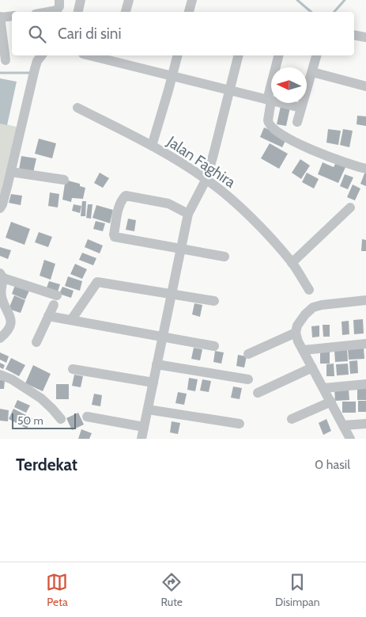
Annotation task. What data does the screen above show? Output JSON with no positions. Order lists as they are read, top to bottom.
{
  "streets": {
    "street": ["Jalan Faghira"]
  },
  "scale_bar": "50 m",
  "north": "left",
  "page": {
    "search": "Cari di sini",
    "scale": "50 m",
    "heading": ["Terdekat", "0 hasil"],
    "nav": ["Peta", "Rute", "Disimpan"]
  }
}
